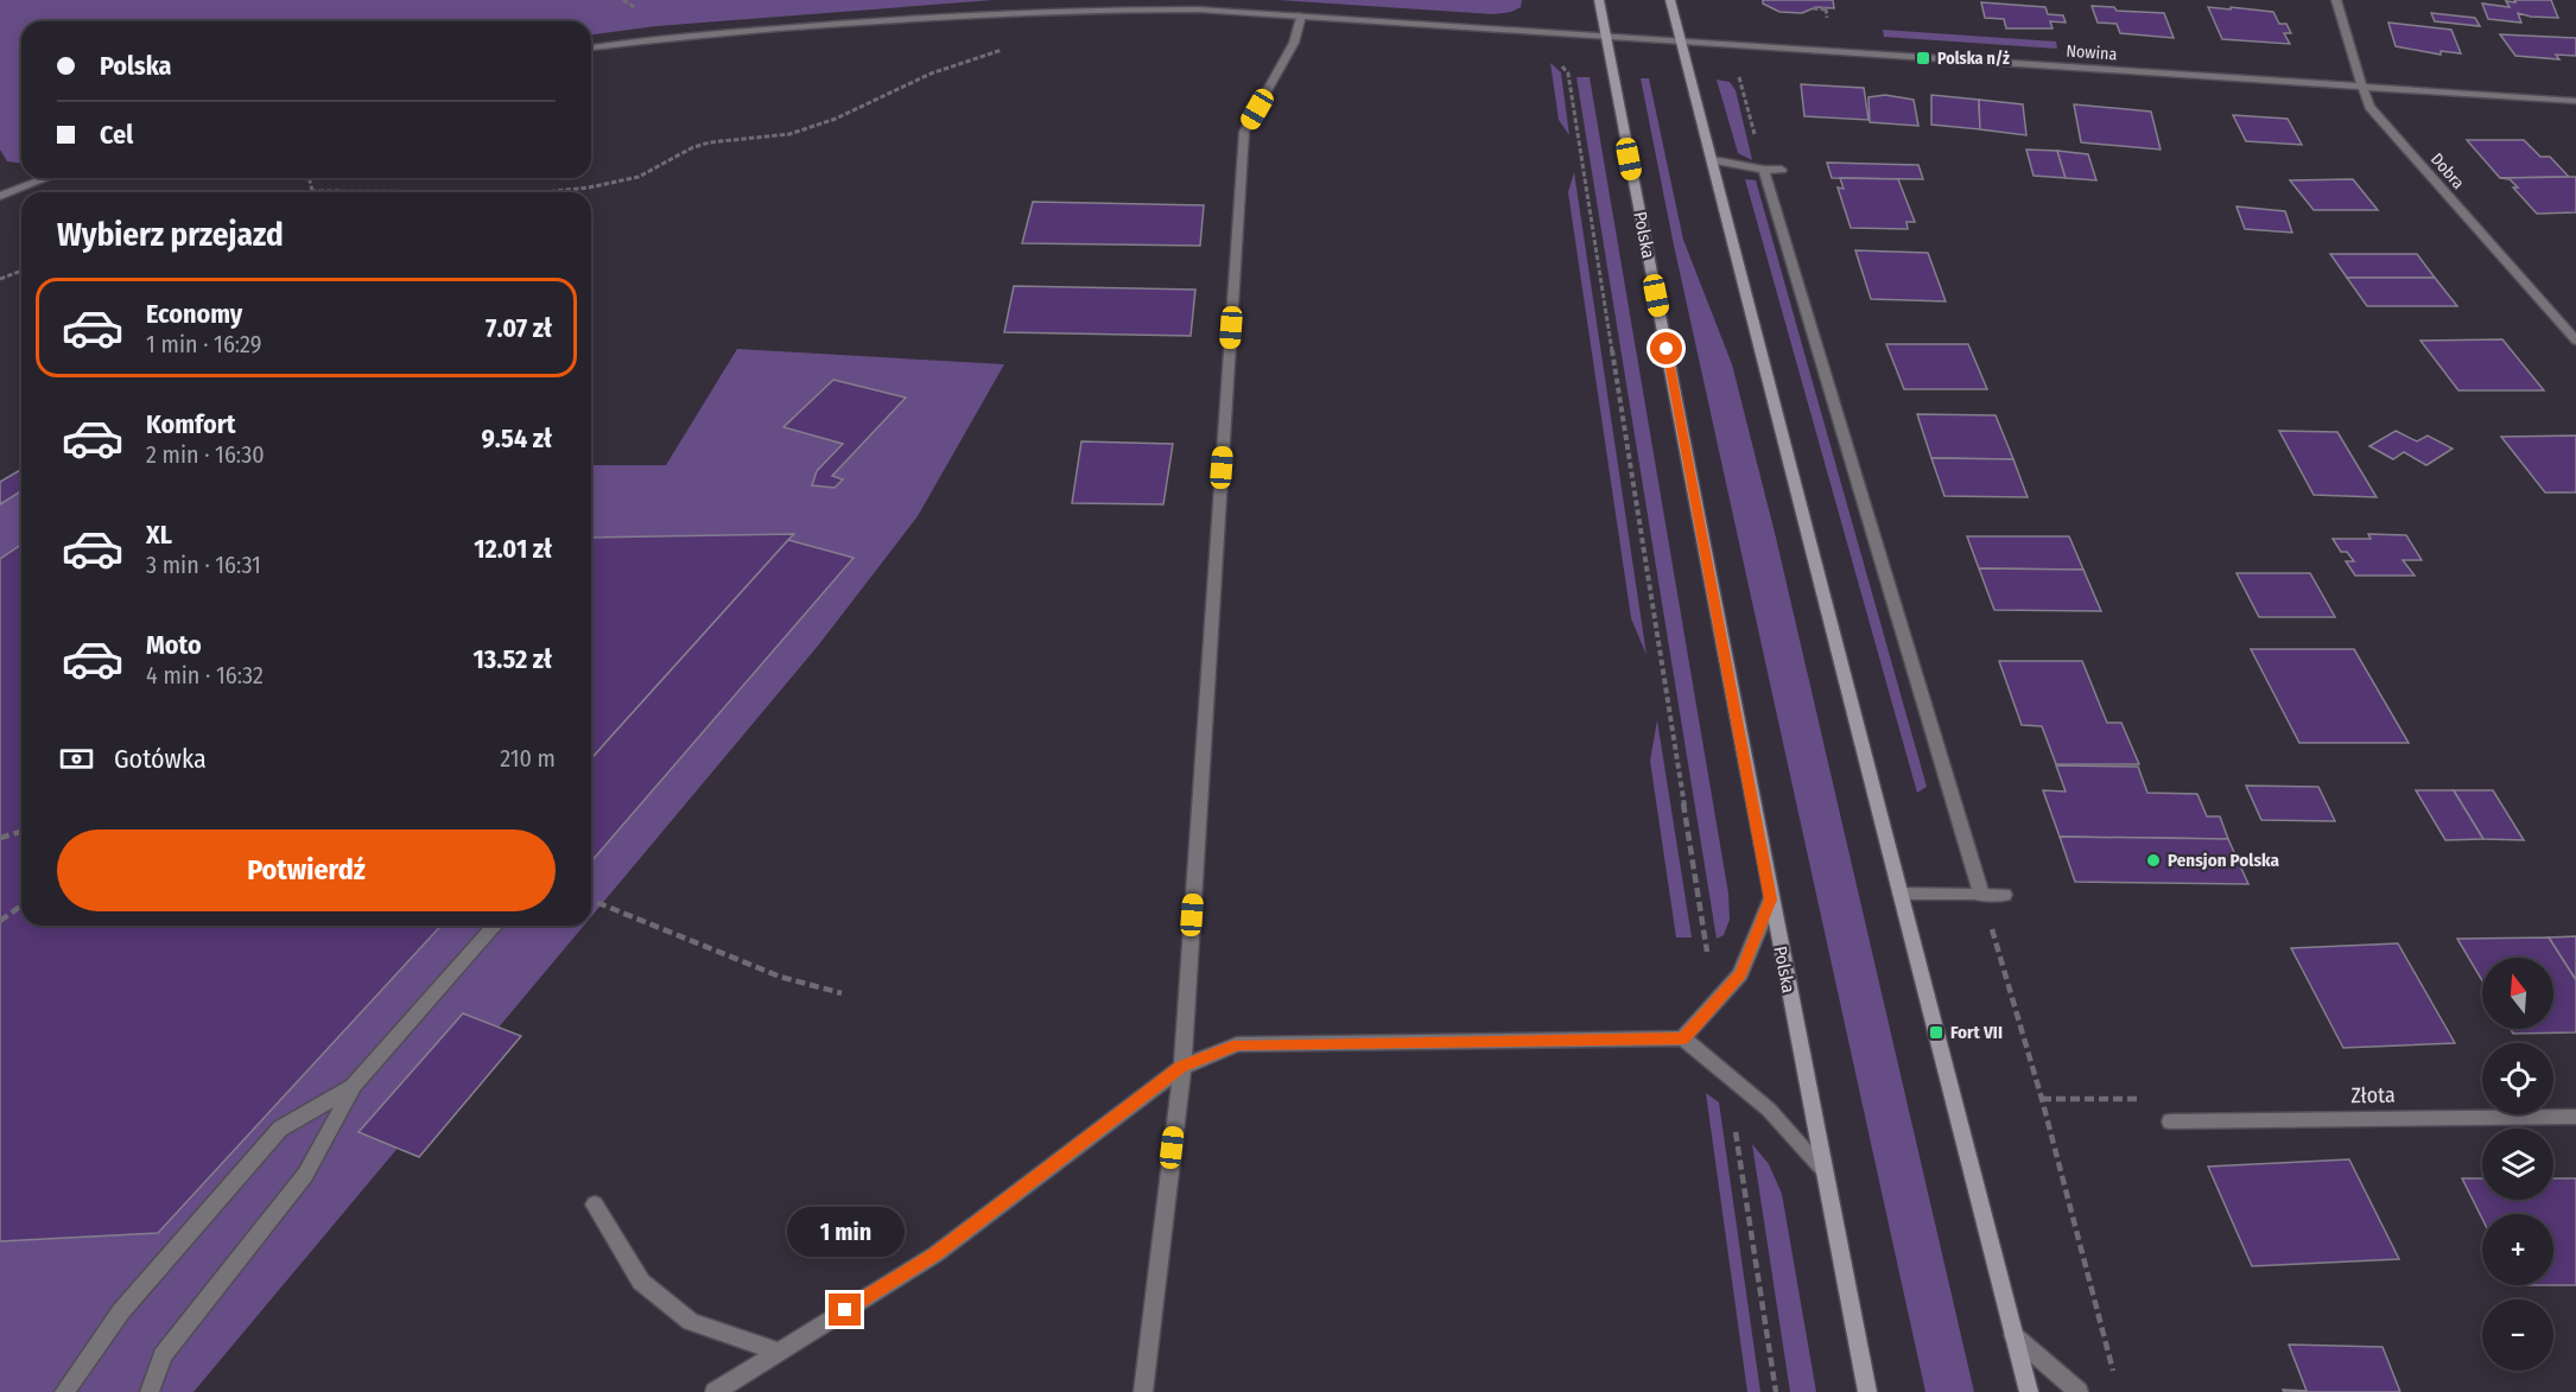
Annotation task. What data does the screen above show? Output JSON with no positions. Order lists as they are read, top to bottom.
{
  "streets": {
    "street": [
      "Nowina",
      "Dobra",
      "Polska",
      "Złota"
    ]
  },
  "crossings": [
    ["Nowina", "Dobra"],
    ["Nowina", "Polska"]
  ],
  "places": {
    "transit": ["Polska n/ż", "Fort VII"],
    "other": ["Pensjon Polska"]
  },
  "north": "top",
  "page": {
    "banner": ["Polska", "Cel"],
    "heading": "Wybierz przejazd",
    "list": [
      {
        "name": "Economy",
        "note": "1 min · 16:29",
        "value": "7.07 zł"
      },
      {
        "name": "Komfort",
        "note": "2 min · 16:30",
        "value": "9.54 zł"
      },
      {
        "name": "XL",
        "note": "3 min · 16:31",
        "value": "12.01 zł"
      },
      {
        "name": "Moto",
        "note": "4 min · 16:32",
        "value": "13.52 zł"
      }
    ],
    "pay": ["Gotówka", "210 m"],
    "buttons": "Potwierdź",
    "map_buttons": ["+", "−"],
    "bubble": "1 min"
  }
}
